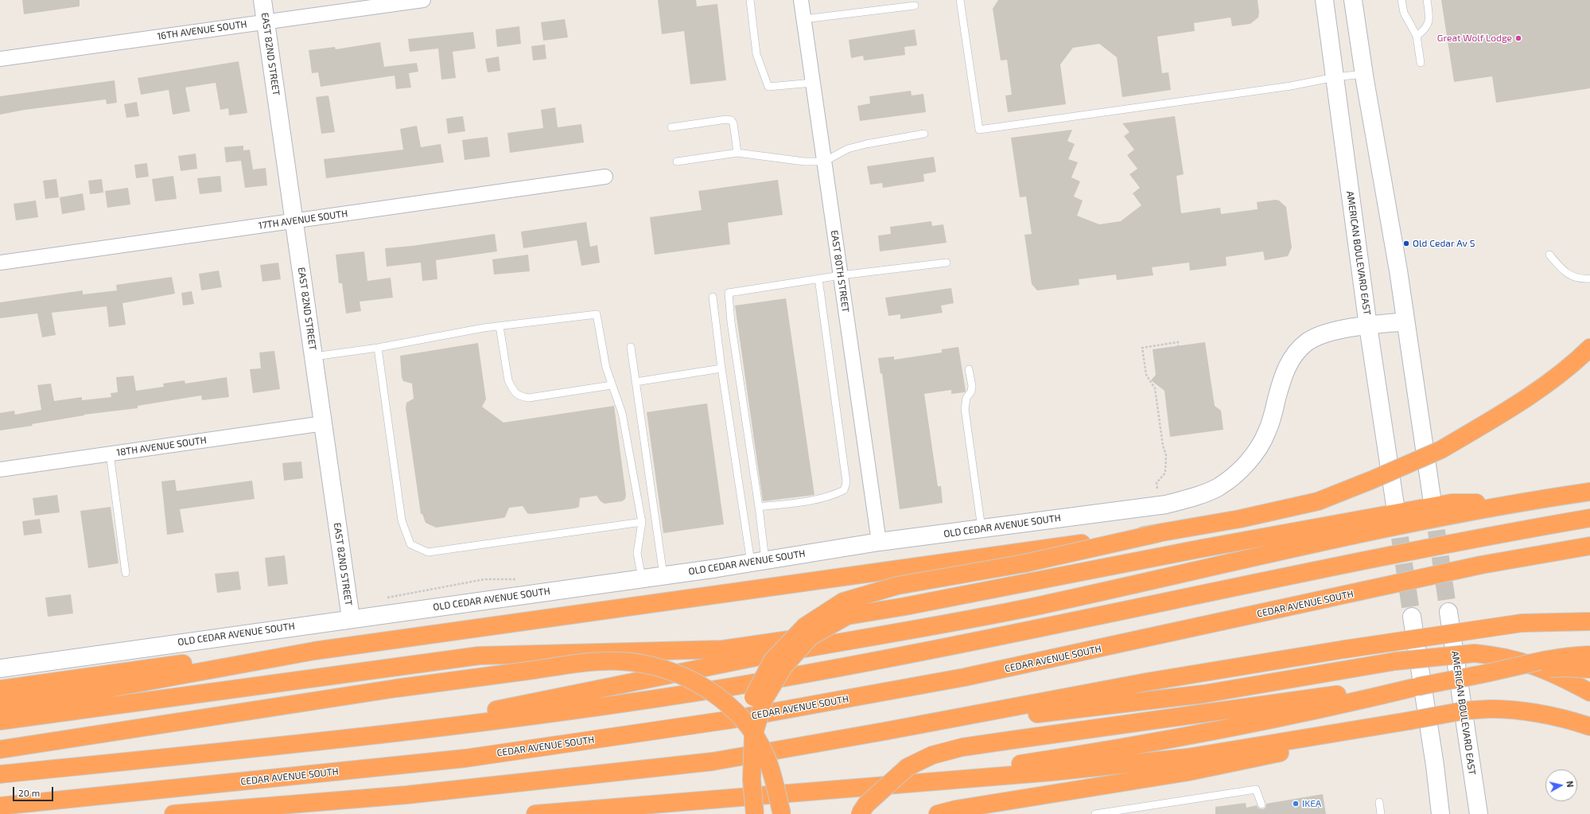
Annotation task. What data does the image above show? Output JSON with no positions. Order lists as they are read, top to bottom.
{
  "streets": {
    "highway": ["CEDAR AVENUE SOUTH"],
    "street": [
      "16TH AVENUE SOUTH",
      "EAST 82ND STREET",
      "17TH AVENUE SOUTH",
      "AMERICAN BOULEVARD EAST",
      "EAST 80TH STREET",
      "18TH AVENUE SOUTH",
      "OLD CEDAR AVENUE SOUTH"
    ]
  },
  "crossings": [
    ["16TH AVENUE SOUTH", "EAST 82ND STREET"],
    ["EAST 82ND STREET", "17TH AVENUE SOUTH"],
    ["EAST 82ND STREET", "18TH AVENUE SOUTH"],
    ["EAST 82ND STREET", "OLD CEDAR AVENUE SOUTH"],
    ["AMERICAN BOULEVARD EAST", "OLD CEDAR AVENUE SOUTH"],
    ["EAST 80TH STREET", "OLD CEDAR AVENUE SOUTH"]
  ],
  "places": ["Great Wolf Lodge", "Old Cedar Av S", "IKEA"],
  "scale_bar": "20 m",
  "north": "right"
}
